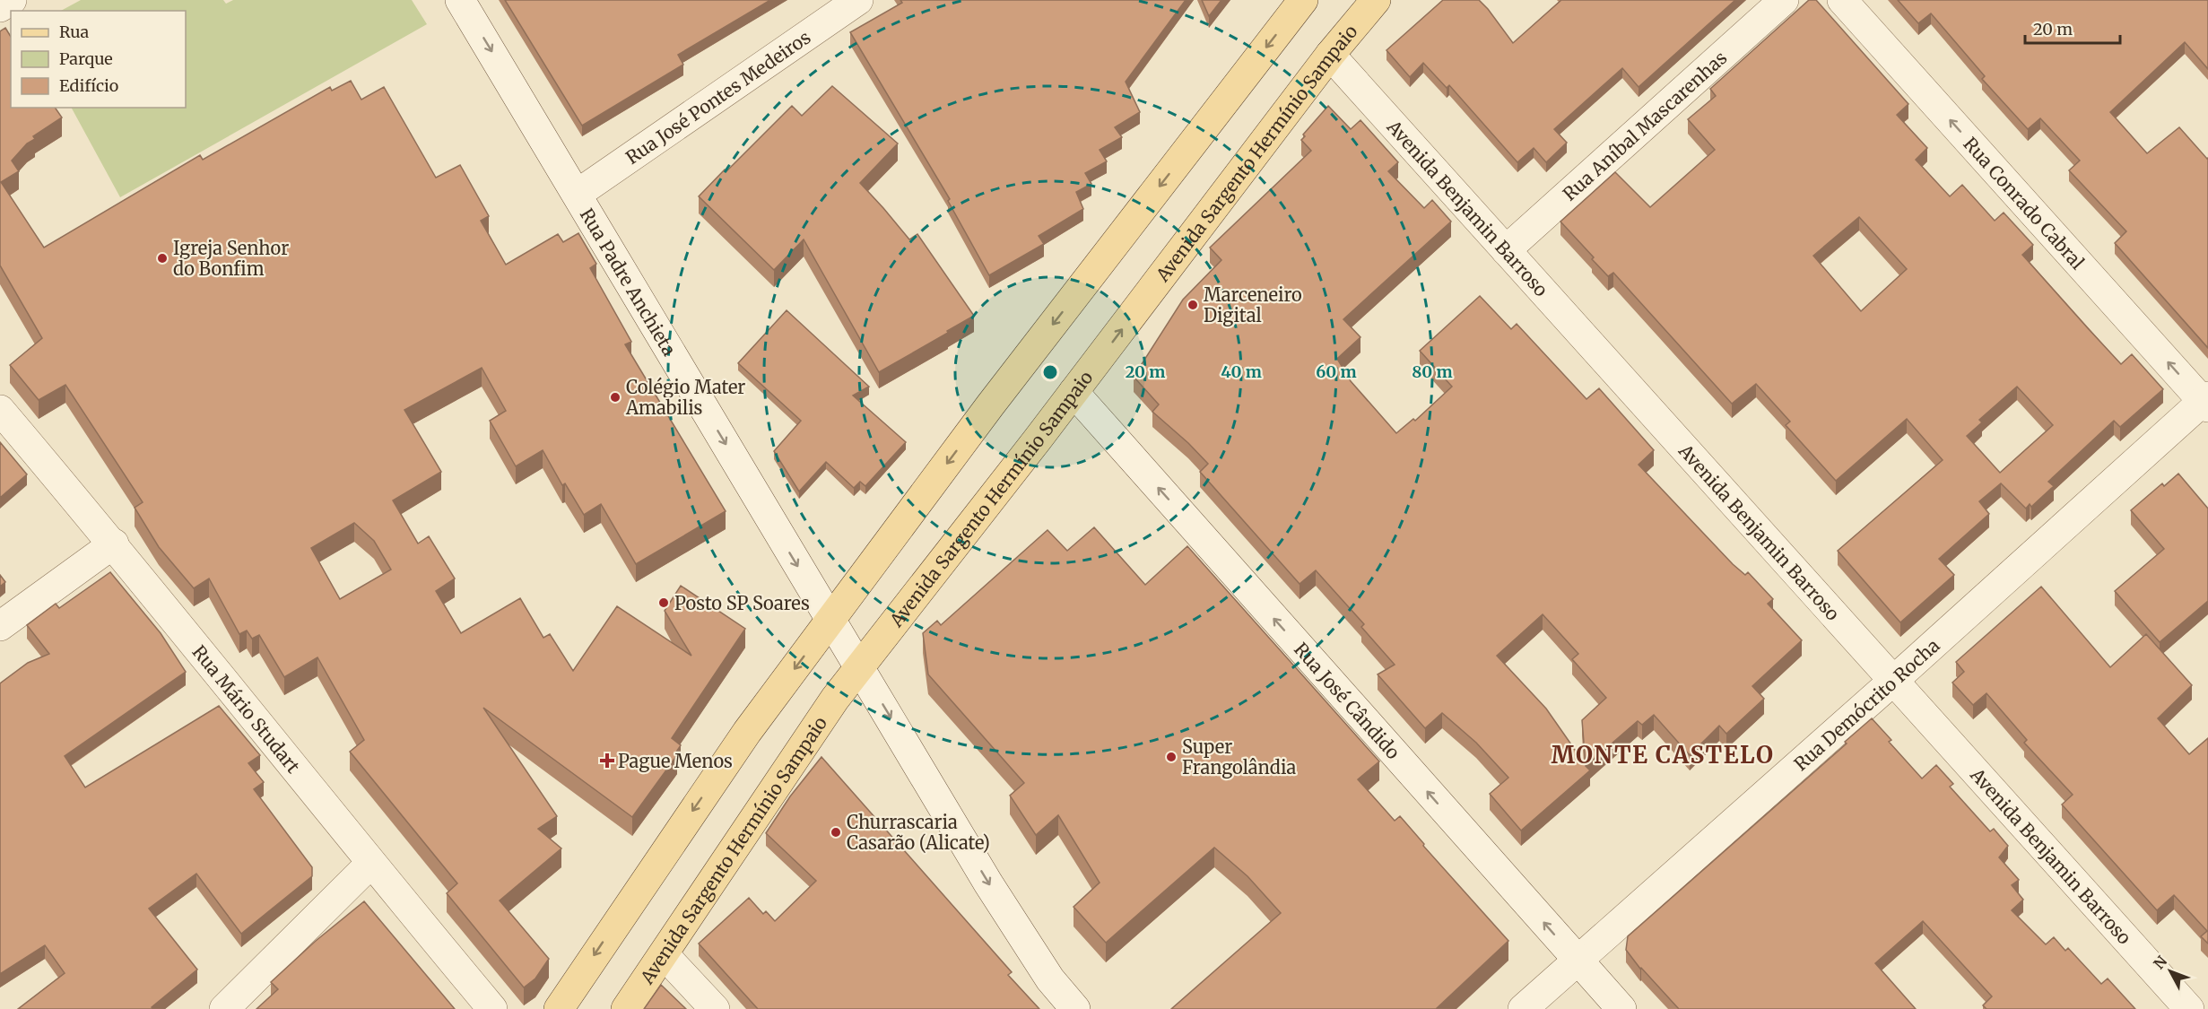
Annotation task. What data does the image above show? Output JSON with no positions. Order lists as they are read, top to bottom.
{
  "streets": {
    "main road": ["Avenida Sargento Hermínio Sampaio"],
    "street": [
      "Rua José Pontes Medeiros",
      "Rua Aníbal Mascarenhas",
      "Rua Conrado Cabral",
      "Avenida Benjamin Barroso",
      "Rua Padre Anchieta",
      "Rua José Cândido",
      "Rua Demócrito Rocha",
      "Rua Mário Studart"
    ]
  },
  "crossings": [
    ["Rua José Pontes Medeiros", "Rua Padre Anchieta"],
    ["Rua Aníbal Mascarenhas", "Avenida Benjamin Barroso"],
    ["Avenida Sargento Hermínio Sampaio", "Avenida Benjamin Barroso"],
    ["Avenida Sargento Hermínio Sampaio", "Rua Padre Anchieta"],
    ["Avenida Sargento Hermínio Sampaio", "Rua José Cândido"],
    ["Rua Conrado Cabral", "Rua Demócrito Rocha"],
    ["Avenida Benjamin Barroso", "Rua Demócrito Rocha"],
    ["Rua José Cândido", "Rua Demócrito Rocha"]
  ],
  "one_way": ["Rua Conrado Cabral", "Rua Padre Anchieta", "Rua José Cândido"],
  "districts": ["MONTE CASTELO"],
  "places": {
    "other": [
      "Igreja Senhor do Bonfim",
      "Marceneiro Digital",
      "Colégio Mater Amabilis",
      "Posto SP Soares",
      "Super Frangolândia",
      "Churrascaria Casarão (Alicate)"
    ],
    "health": ["Pague Menos"]
  },
  "legend": ["Rua", "Parque", "Edifício"],
  "scale_bar": "20 m",
  "north": "top left",
  "rings": [
    "20 m",
    "40 m",
    "60 m",
    "80 m"
  ]
}
